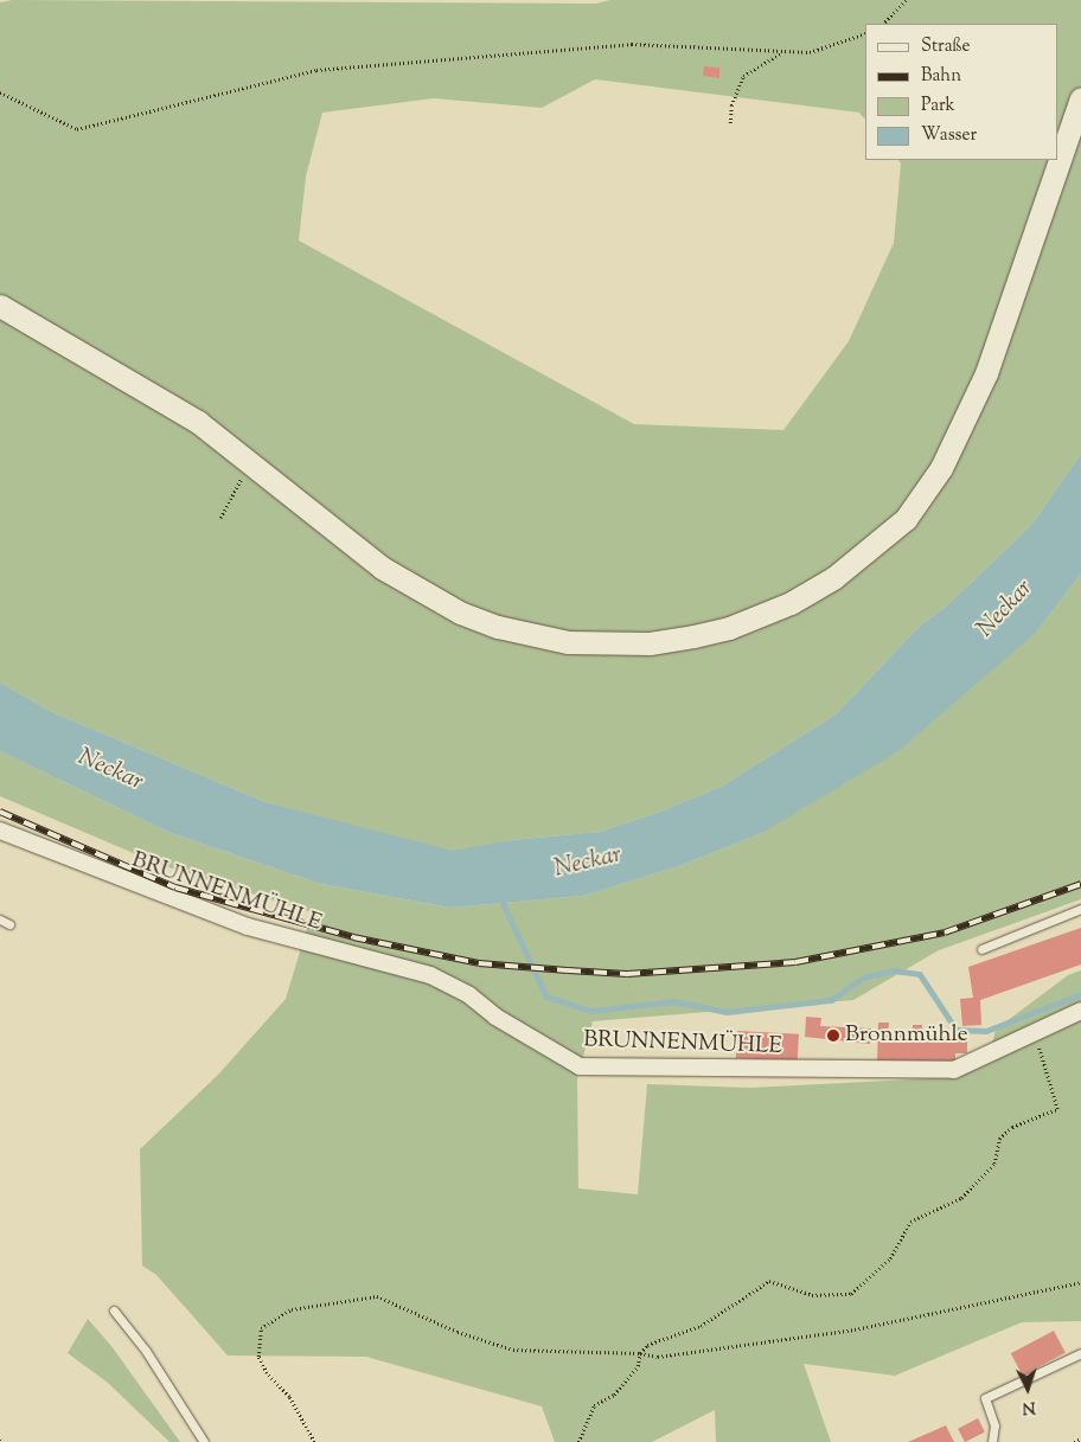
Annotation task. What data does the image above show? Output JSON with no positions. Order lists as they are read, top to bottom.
{
  "streets": {
    "street": ["BRUNNENMÜHLE"]
  },
  "water": ["Neckar"],
  "places": ["Bronnmühle"],
  "legend": [
    "Straße",
    "Bahn",
    "Park",
    "Wasser"
  ],
  "north": "bottom"
}
